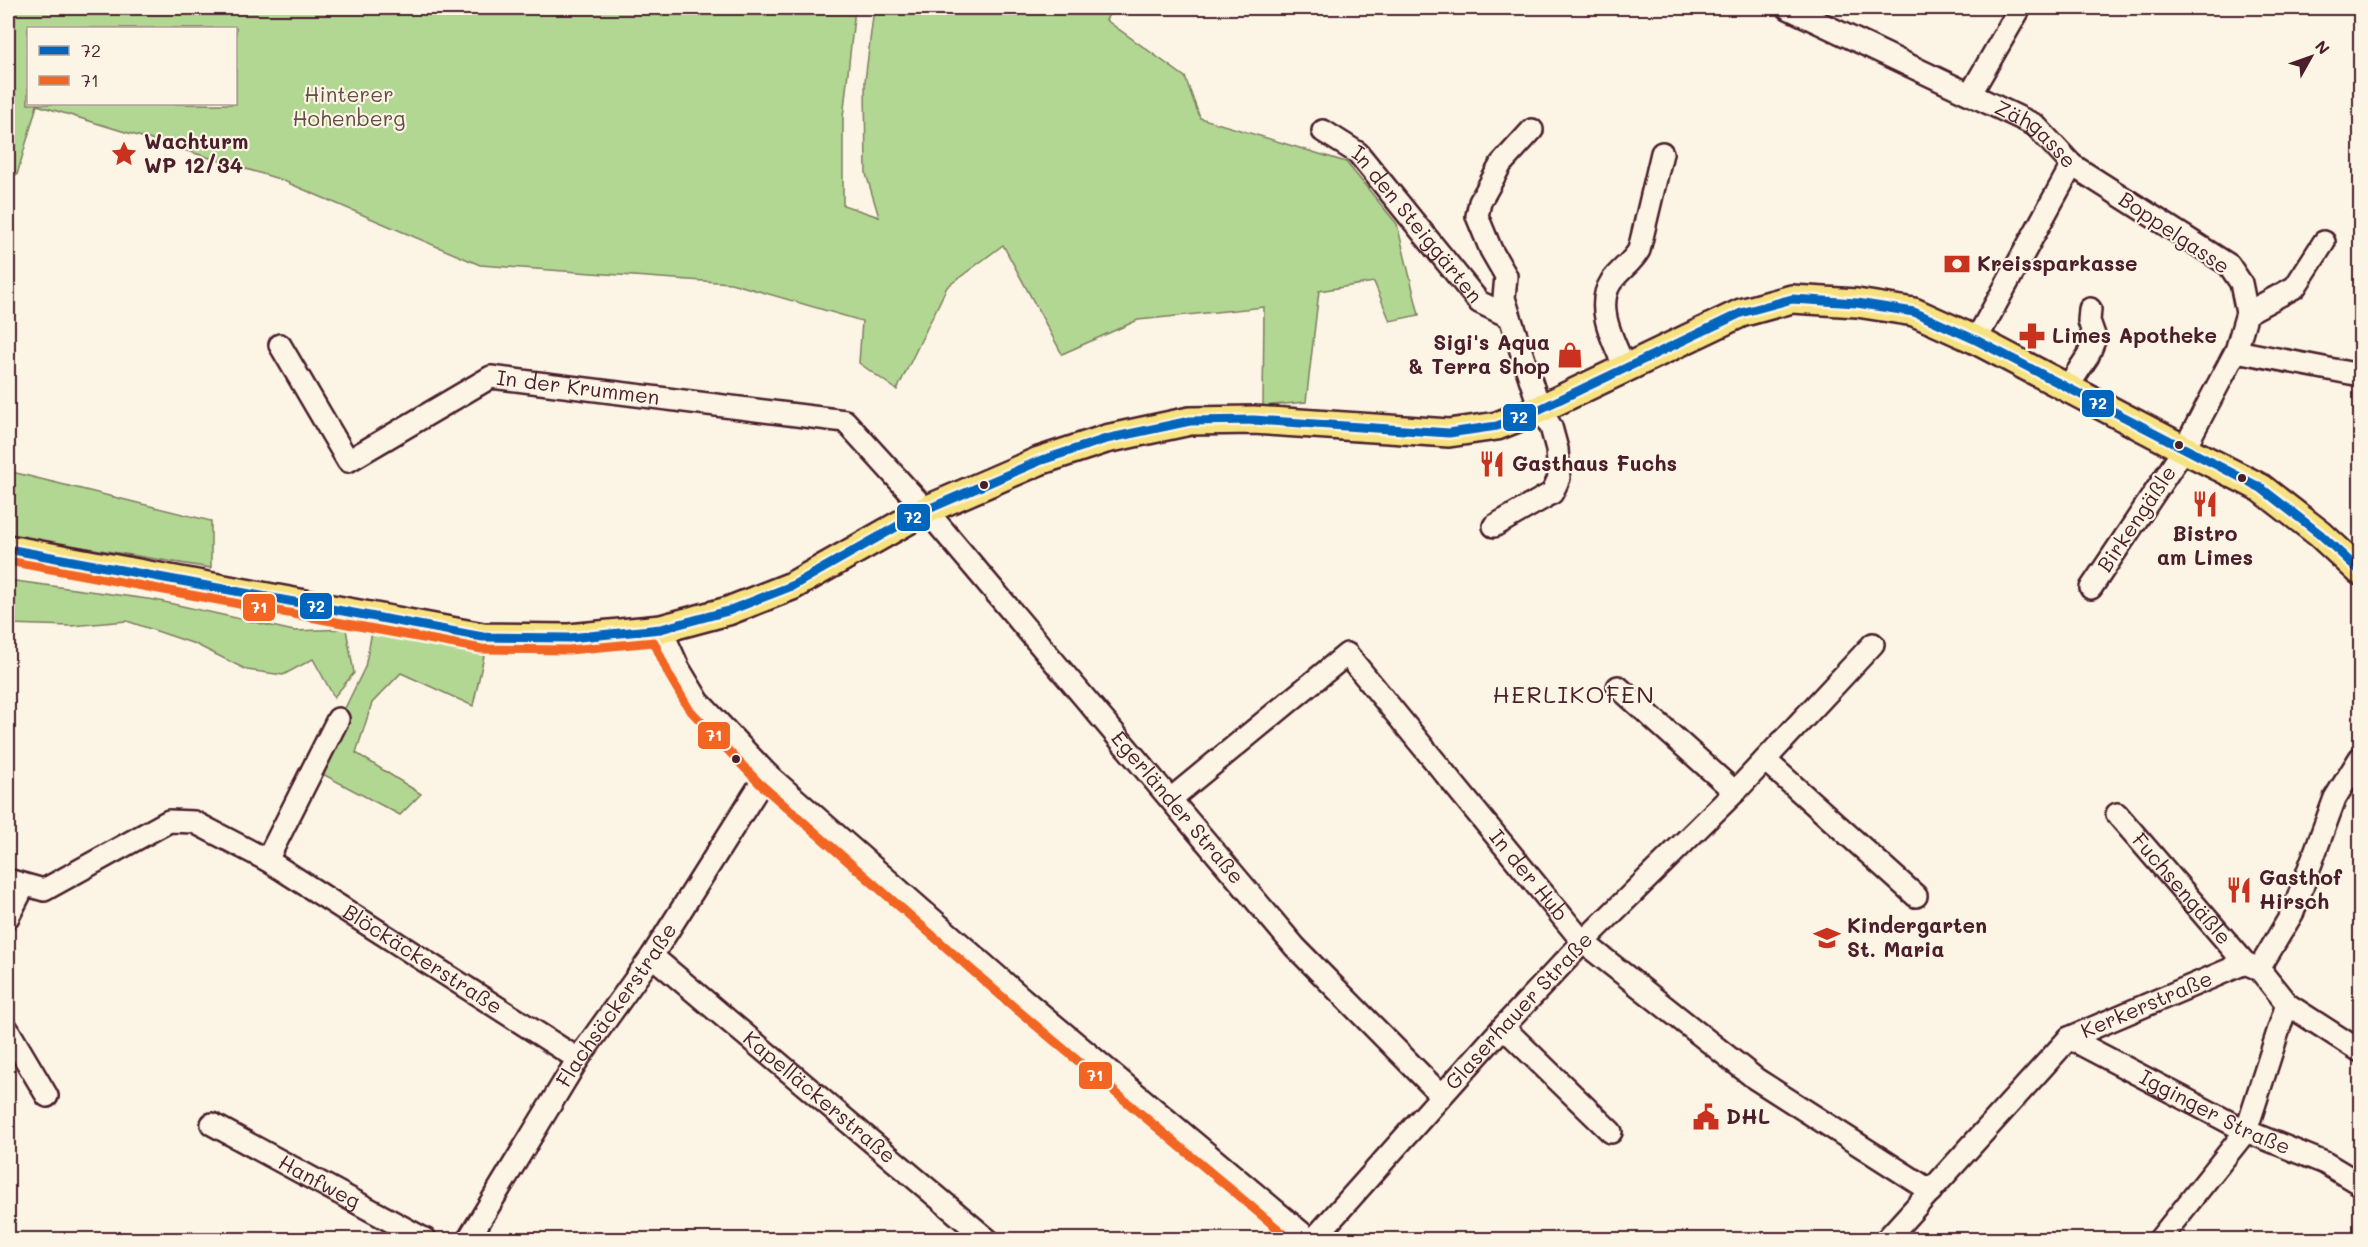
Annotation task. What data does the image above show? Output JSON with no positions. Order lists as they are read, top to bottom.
{
  "streets": {
    "street": [
      "Zähgasse",
      "In den Steiggärten",
      "Boppelgasse",
      "In der Krummen",
      "Birkengäßle",
      "Egerländer Straße",
      "In der Hub",
      "Fuchsengäßle",
      "Blöckäckerstraße",
      "Kerkerstraße",
      "Flachsäckerstraße",
      "Glaserhauer Straße",
      "Kapelläckerstraße",
      "Igginger Straße",
      "Hanfweg"
    ]
  },
  "crossings": [
    ["Zähgasse", "Boppelgasse"],
    ["Boppelgasse", "Birkengäßle"],
    ["In der Krummen", "Egerländer Straße"],
    ["Egerländer Straße", "In der Hub"],
    ["Egerländer Straße", "Glaserhauer Straße"],
    ["In der Hub", "Kerkerstraße"],
    ["In der Hub", "Glaserhauer Straße"],
    ["Fuchsengäßle", "Kerkerstraße"],
    ["Blöckäckerstraße", "Flachsäckerstraße"],
    ["Kerkerstraße", "Igginger Straße"],
    ["Flachsäckerstraße", "Kapelläckerstraße"]
  ],
  "districts": ["HERLIKOFEN"],
  "parks": ["Hinterer Hohenberg"],
  "places": {
    "place": ["Wachturm WP 12/34"],
    "bank": ["Kreissparkasse"],
    "pharmacy": ["Limes Apotheke"],
    "shop": ["Sigi's Aqua & Terra Shop"],
    "restaurant": ["Gasthaus Fuchs", "Bistro am Limes", "Gasthof Hirsch"],
    "school or university": ["Kindergarten St. Maria"],
    "public building": ["DHL"]
  },
  "lines": ["transit line 72", "transit line 71"],
  "legend": ["72", "71"],
  "north": "top right"
}
